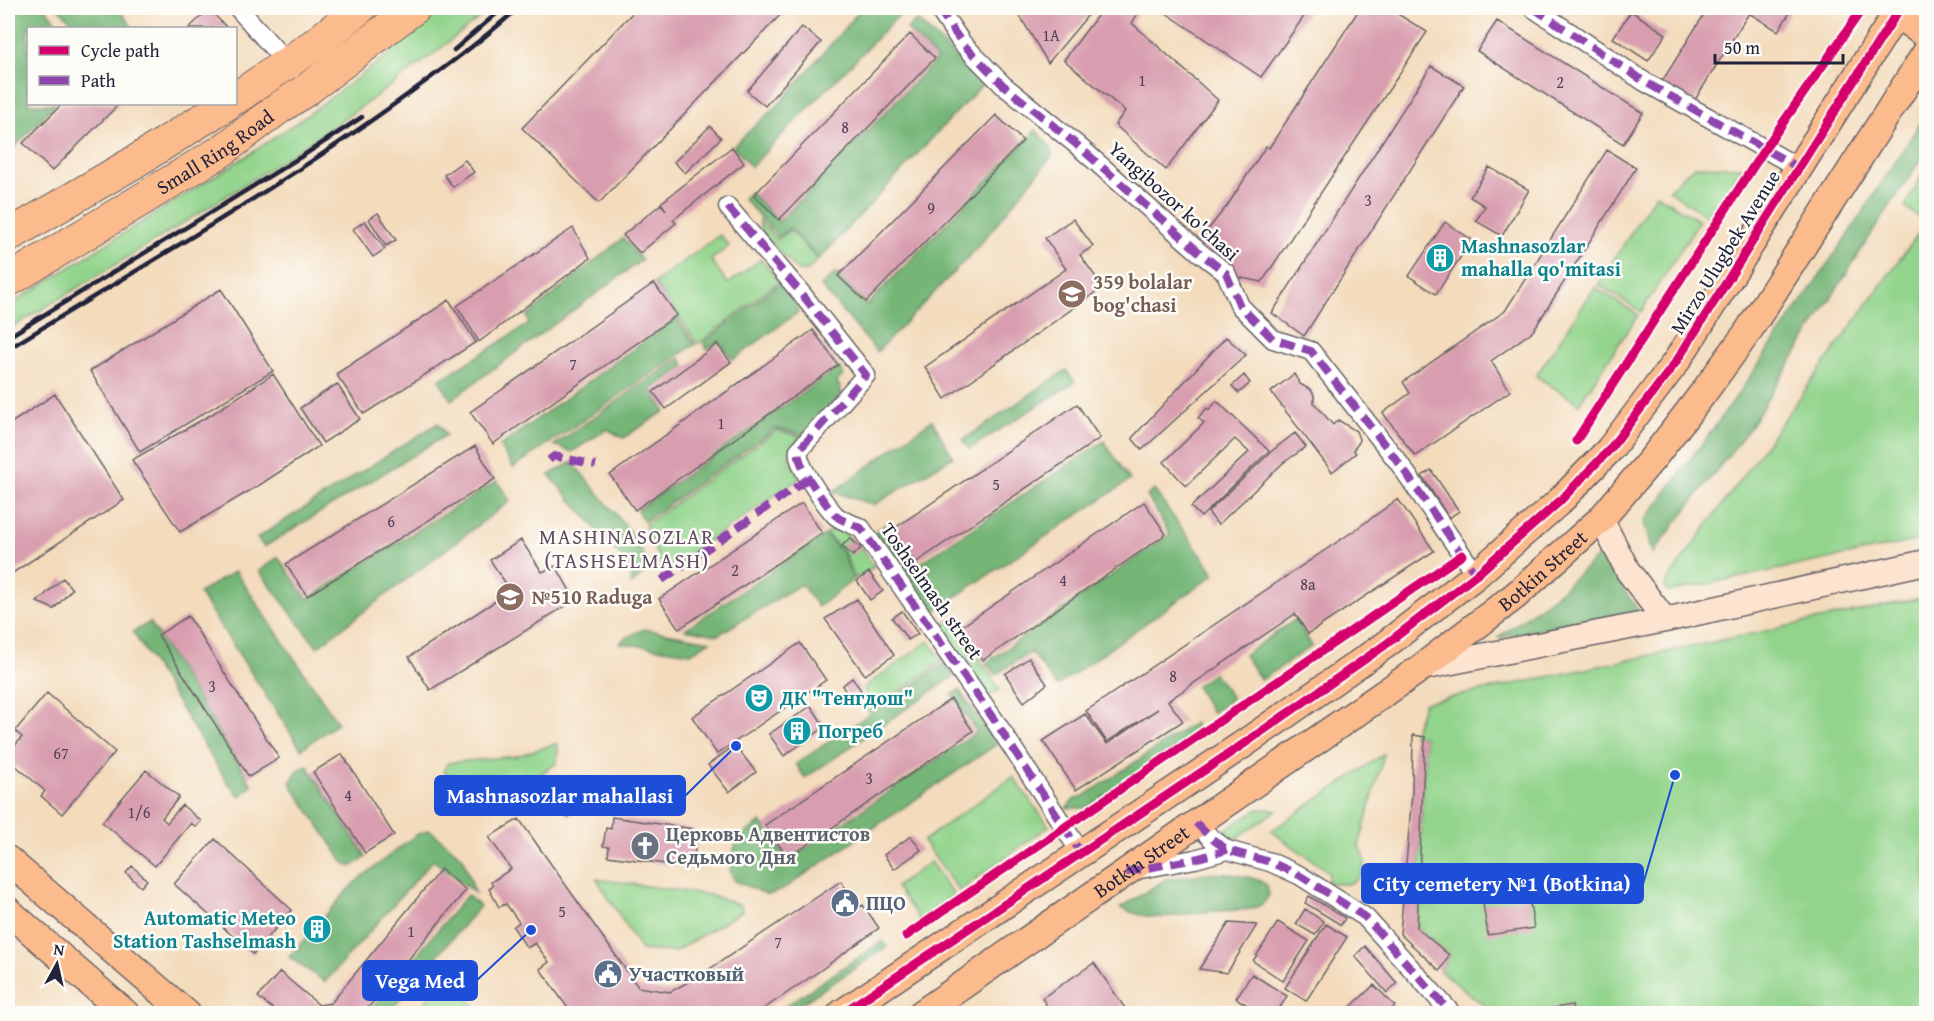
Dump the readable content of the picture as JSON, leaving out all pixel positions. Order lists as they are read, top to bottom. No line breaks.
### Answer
{"streets":{"highway":["Small Ring Road"],"main road":["Mirzo Ulugbek Avenue","Botkin Street"],"street":["Yangibozor ko'chasi","Toshselmash street"]},"crossings":[["Yangibozor ko'chasi","Botkin Street"],["Mirzo Ulugbek Avenue","Botkin Street"],["Botkin Street","Toshselmash street"]],"districts":["MASHINASOZLAR (TASHSELMASH)"],"places":{"building":["Mashnasozlar mahalla qo'mitasi","Погреб","Automatic Meteo Station Tashselmash"],"school or university":["359 bolalar bog'chasi","№510 Raduga"],"theatre":["ДК \"Тенгдош\""],"other":["Mashnasozlar mahallasi","City cemetery №1 (Botkina)","Vega Med"],"church":["Церковь Адвентистов Седьмого Дня"],"public building":["ПЦО","Участковый"]},"house_numbers":["1A","1","2","8","3","9","7","1","5","6","2","4","8a","8","3","67","3","4","1/6","5","1","7"],"legend":["Cycle path","Path"],"scale_bar":"50 m","north":"top"}
